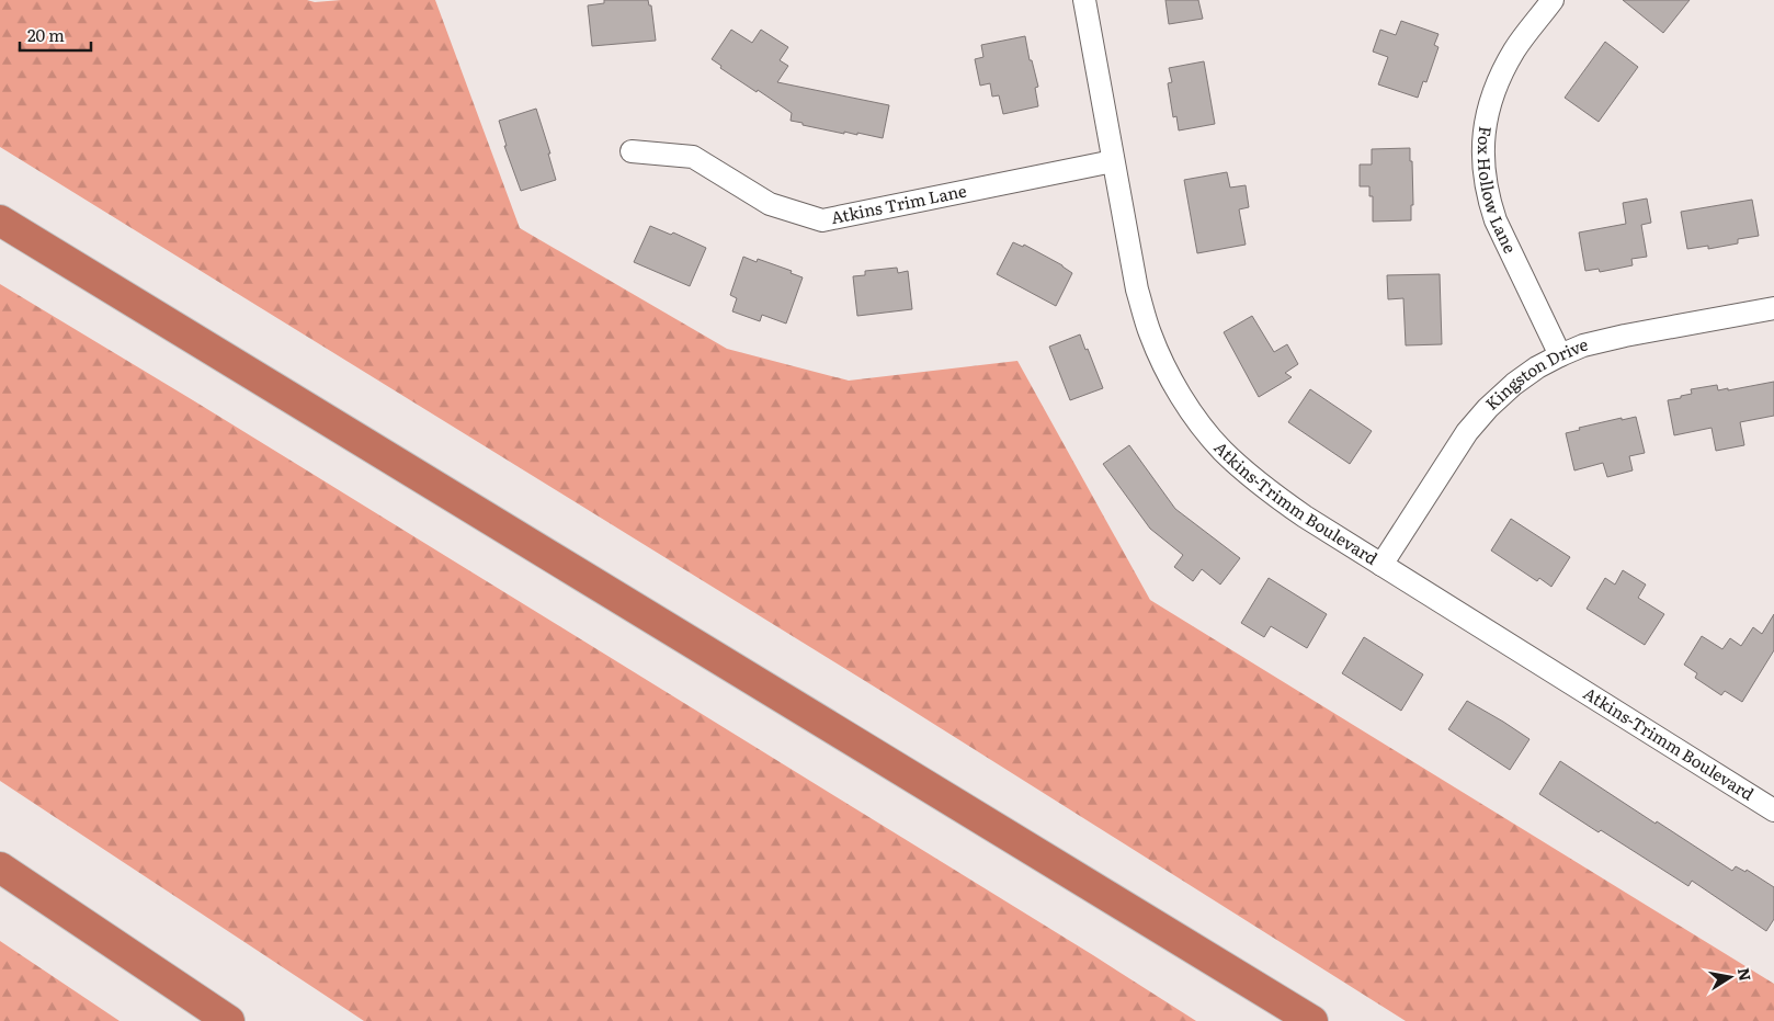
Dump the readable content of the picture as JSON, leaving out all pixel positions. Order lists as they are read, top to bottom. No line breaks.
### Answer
{"streets":{"street":["Fox Hollow Lane","Atkins Trim Lane","Kingston Drive","Atkins-Trimm Boulevard"]},"crossings":[["Fox Hollow Lane","Kingston Drive"],["Atkins Trim Lane","Atkins-Trimm Boulevard"],["Kingston Drive","Atkins-Trimm Boulevard"]],"scale_bar":"20 m","north":"right"}
